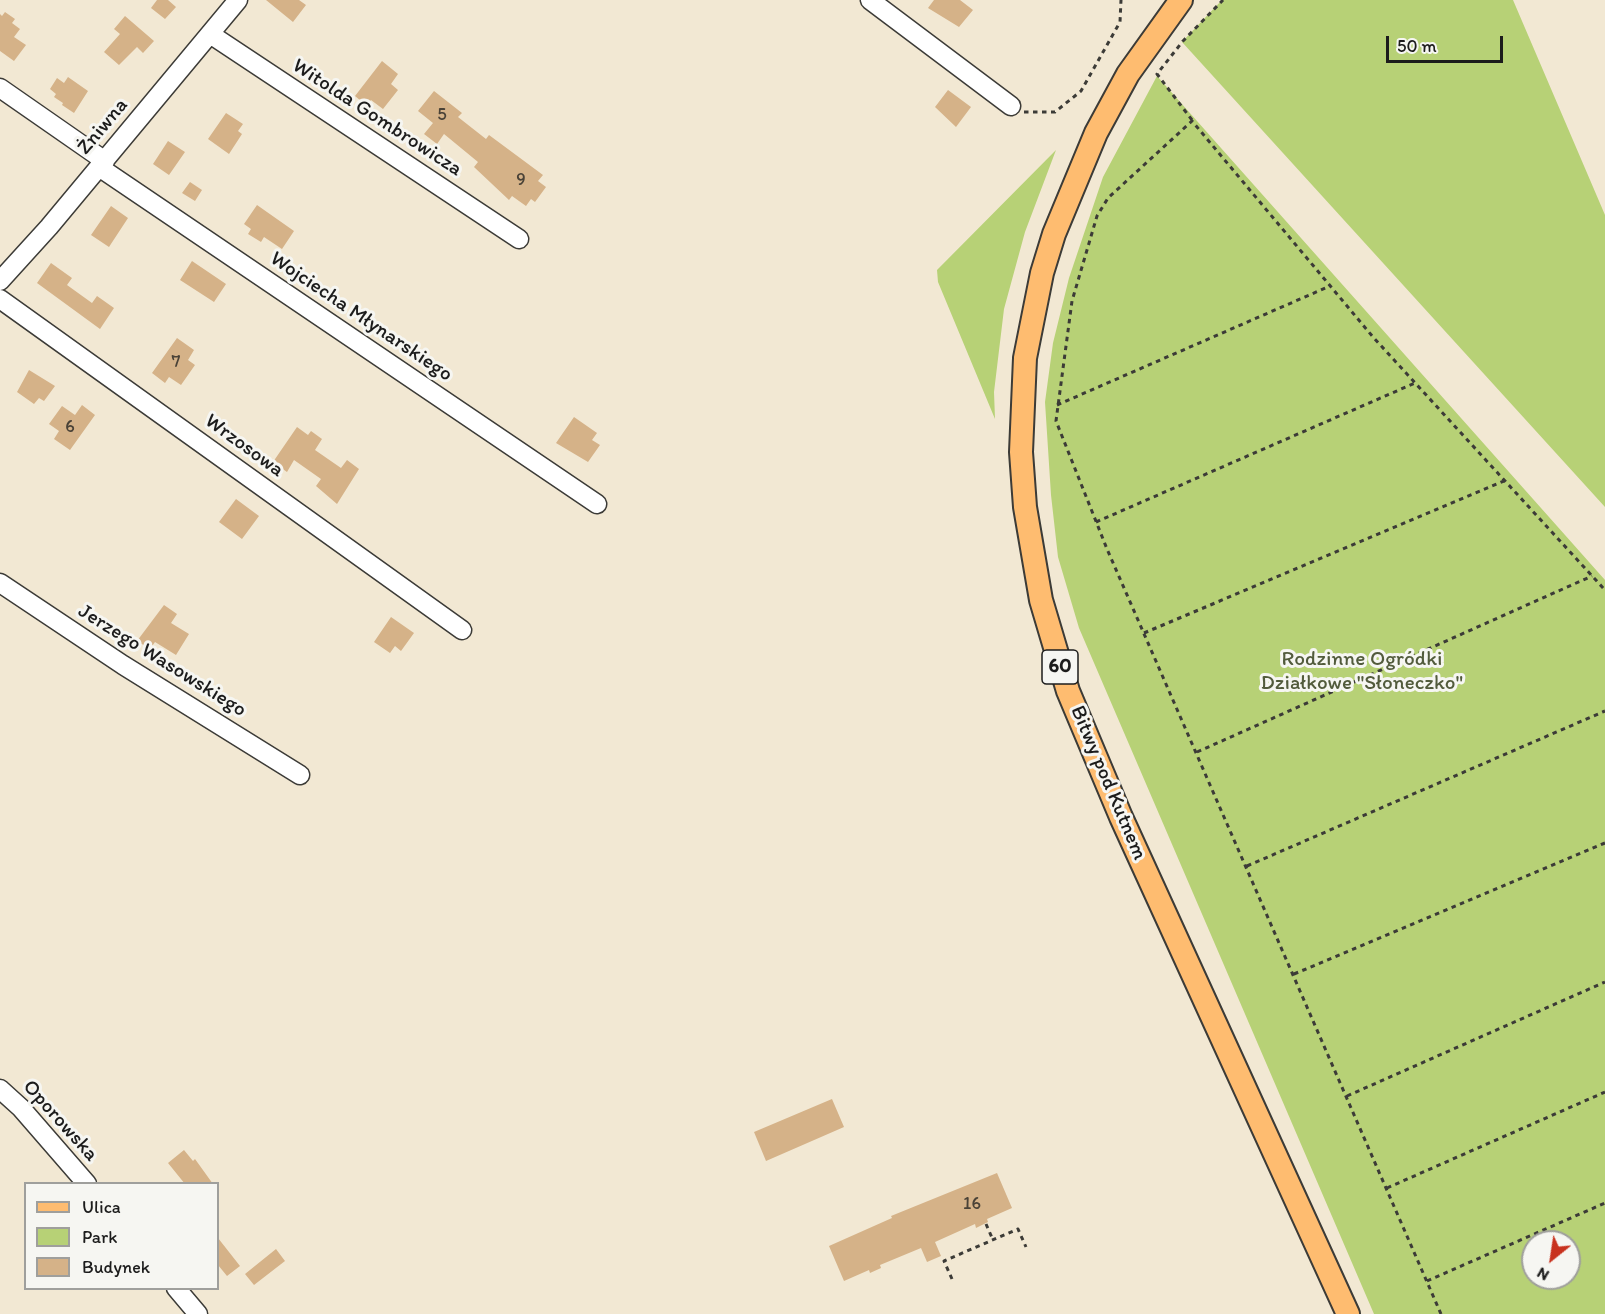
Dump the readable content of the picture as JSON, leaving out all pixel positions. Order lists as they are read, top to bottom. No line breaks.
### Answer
{"streets":{"main road":["60","Bitwy pod Kutnem"],"street":["Witolda Gombrowicza","Żniwna","Wojciecha Młynarskiego","Wrzosowa","Jerzego Wasowskiego","Oporowska"]},"crossings":[["Witolda Gombrowicza","Żniwna"],["Żniwna","Wojciecha Młynarskiego"]],"parks":["Rodzinne Ogródki Działkowe \"Słoneczko\""],"house_numbers":["5","9","7","6","16"],"legend":["Ulica","Park","Budynek"],"scale_bar":"50 m","north":"bottom left"}
